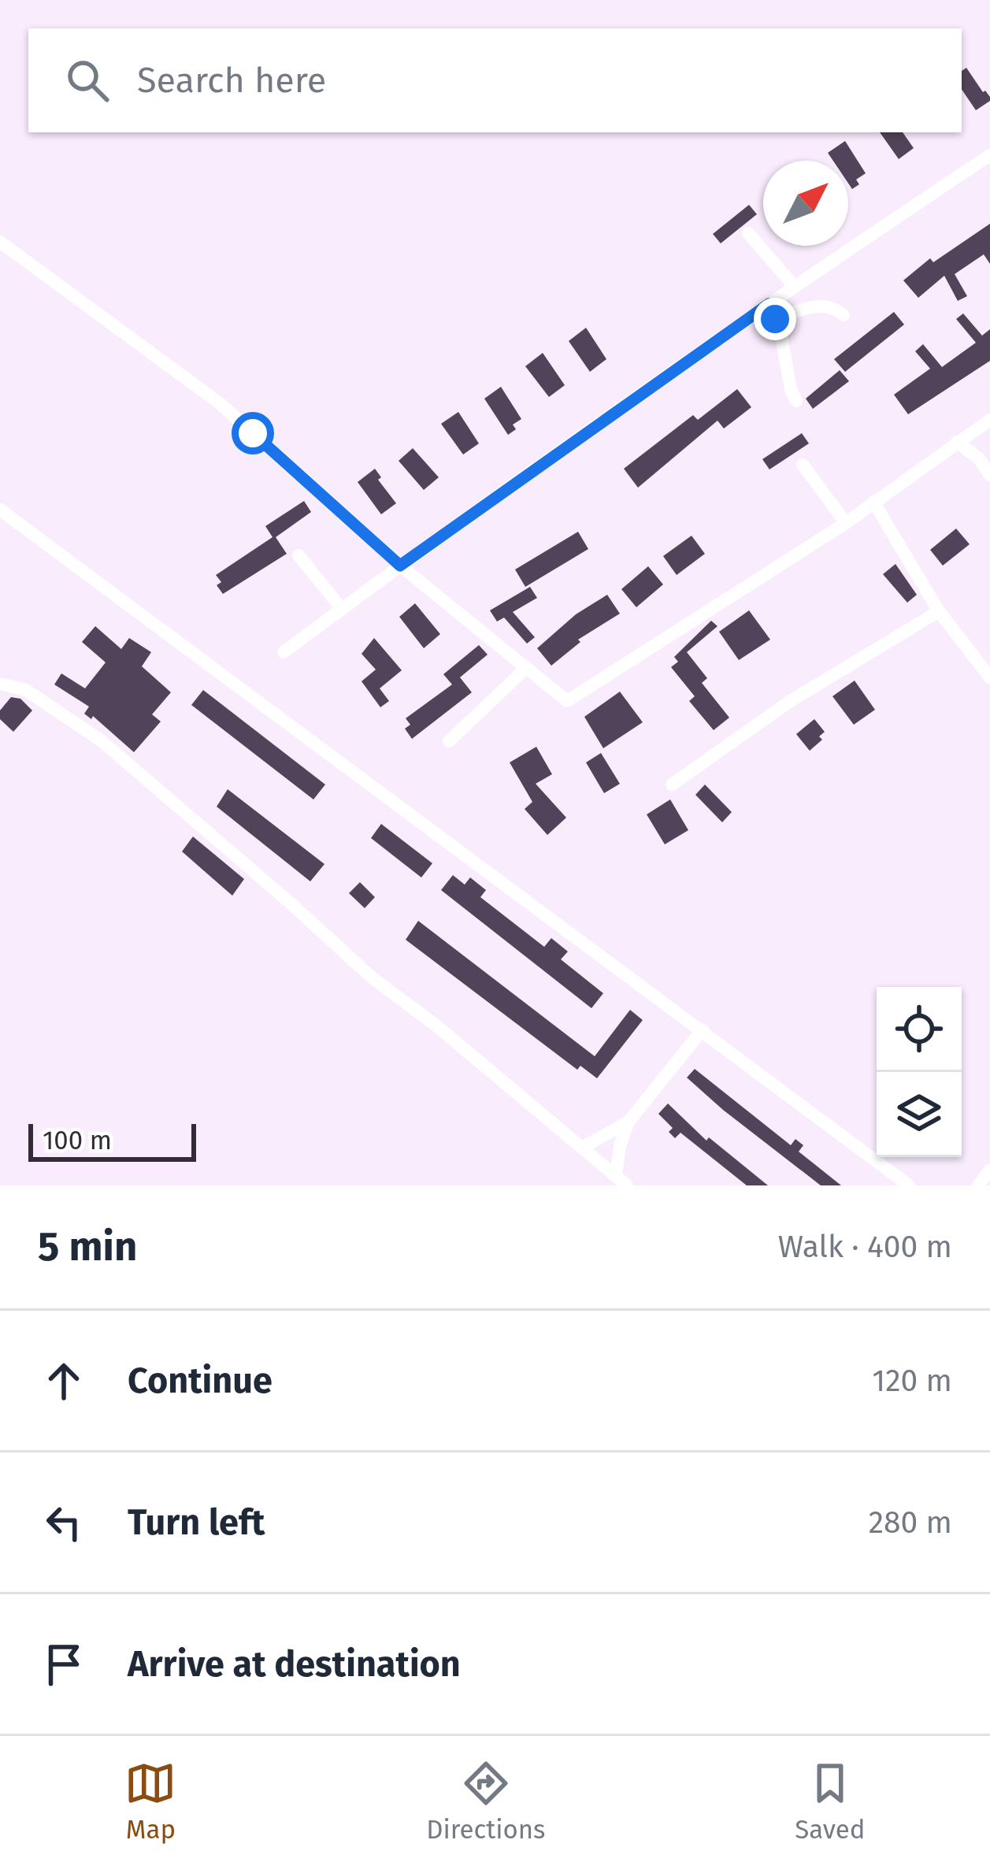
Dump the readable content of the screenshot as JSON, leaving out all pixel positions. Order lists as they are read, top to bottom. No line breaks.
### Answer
{"scale_bar":"100 m","north":"top right","page":{"search":"Search here","scale":"100 m","heading":["5 min","Walk · 400 m"],"list":[["Continue","120 m"],["Turn left","280 m"],"Arrive at destination"],"nav":["Map","Directions","Saved"]}}
